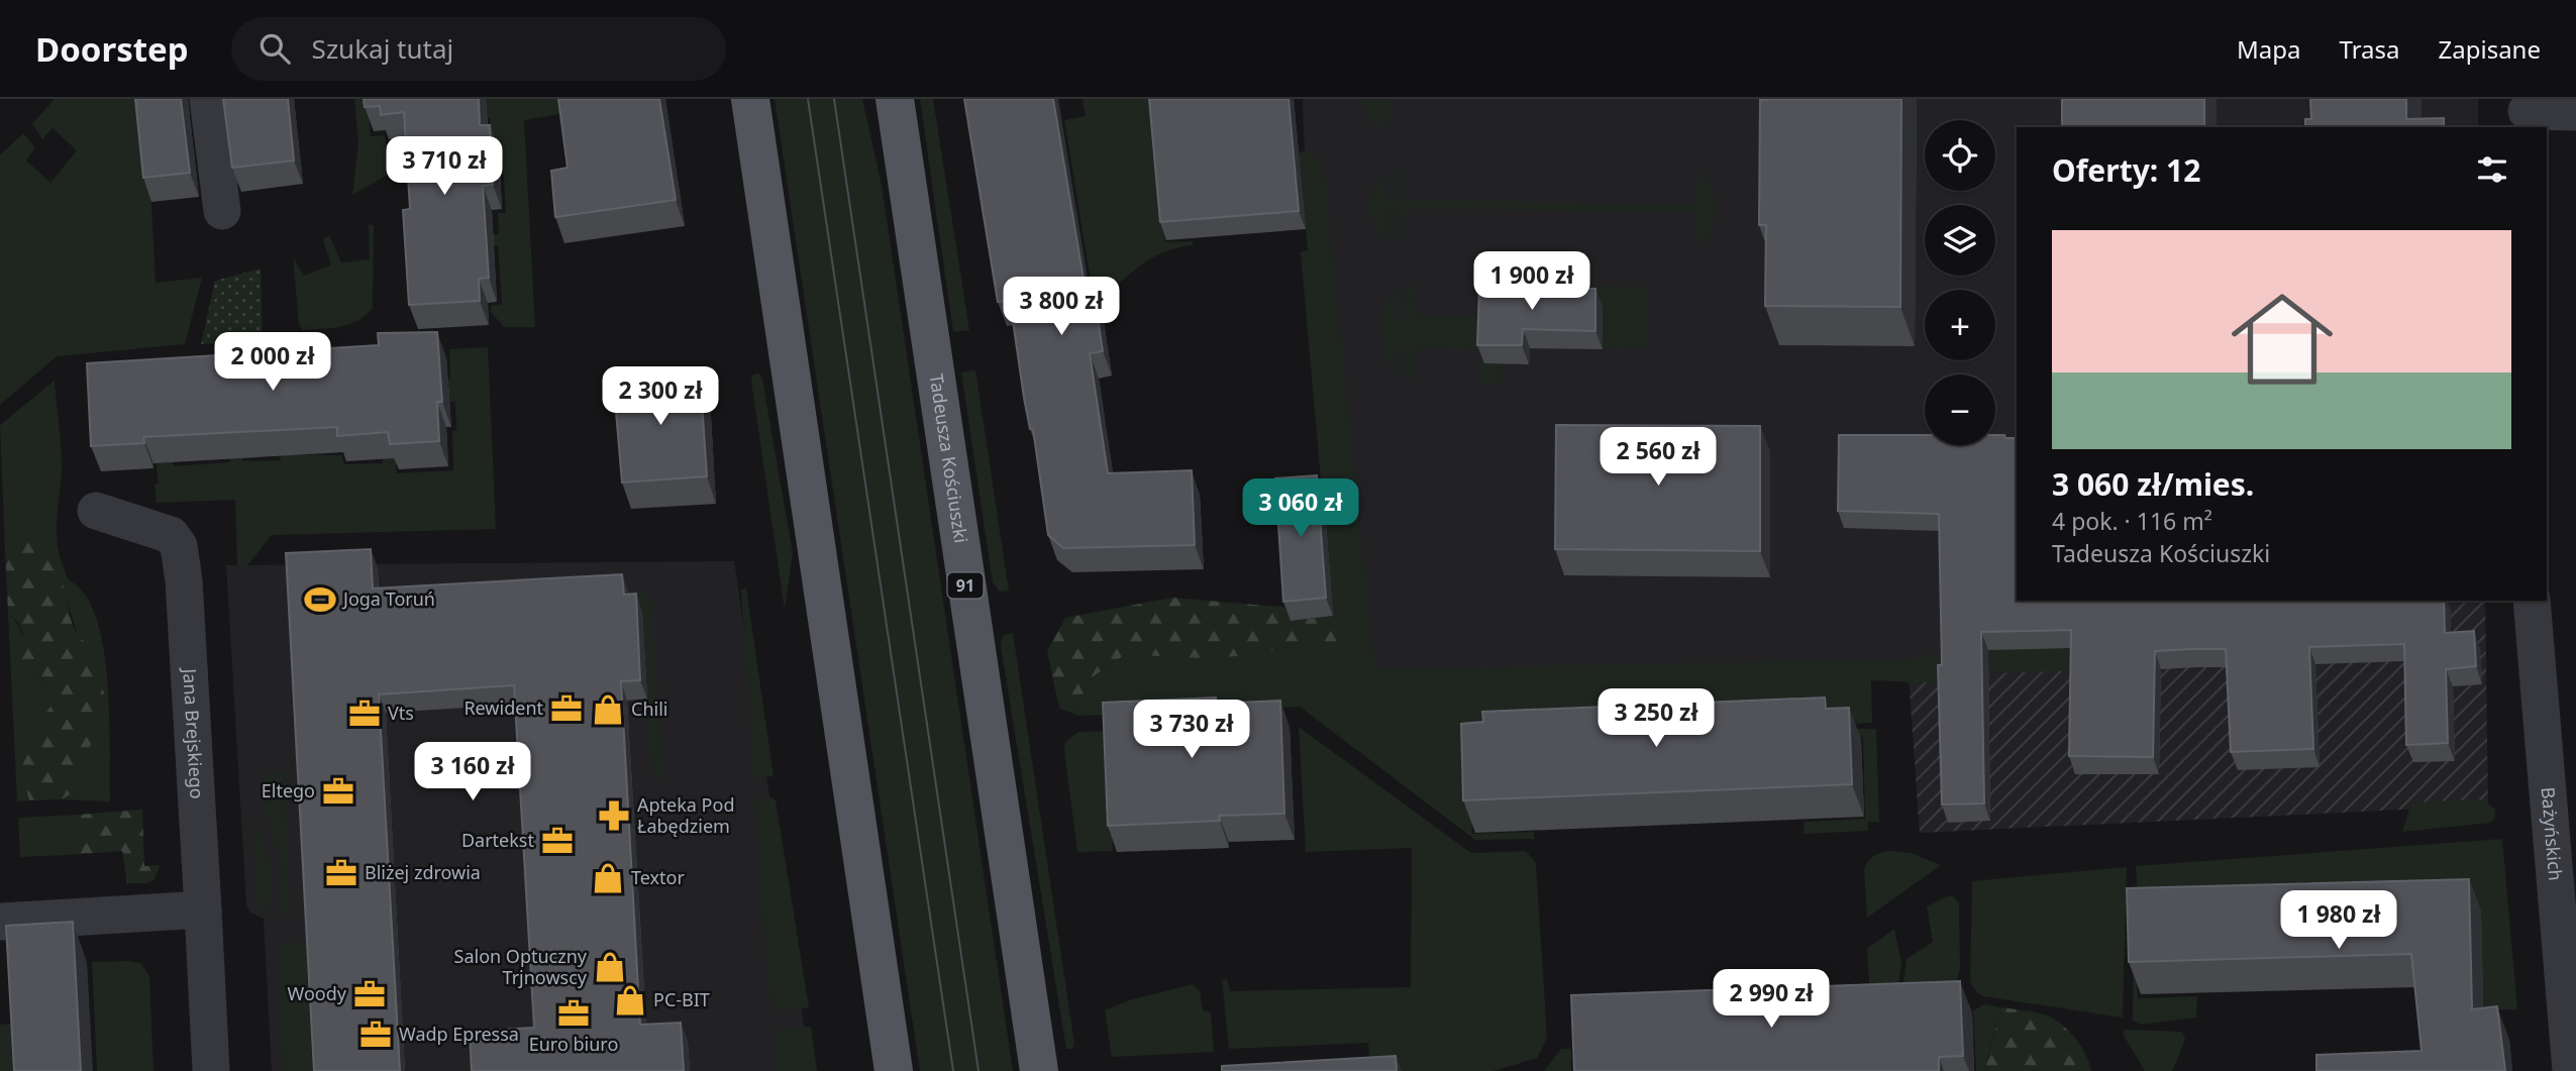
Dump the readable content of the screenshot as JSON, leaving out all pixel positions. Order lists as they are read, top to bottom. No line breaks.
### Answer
{"streets":{"main road":["Tadeusza Kościuszki","91"],"street":["Jana Brejskiego","Bażyńskich"]},"places":{"sports":["Joga Toruń"],"office":["Rewident","Vts","Eltego","Dartekst","Bliżej zdrowia","Woody","Euro biuro","Wadp Epressa"],"shop":["Chili","Textor","Salon Optuczny Trjnowscy","PC-BIT"],"pharmacy":["Apteka Pod Łabędziem"]},"page":{"header":"Doorstep","search":"Szukaj tutaj","nav":["Mapa","Trasa","Zapisane"],"map_buttons":["+","−"],"heading":"Oferty: 12","price":["3 710 zł","1 900 zł","3 800 zł","2 000 zł","2 300 zł","2 560 zł","3 060 zł","3 250 zł","3 730 zł","3 160 zł","1 980 zł","2 990 zł"],"list":[{"name":"3 060 zł/mies.","note":"4 pok. · 116 m² · Tadeusza Kościuszki"}]}}
